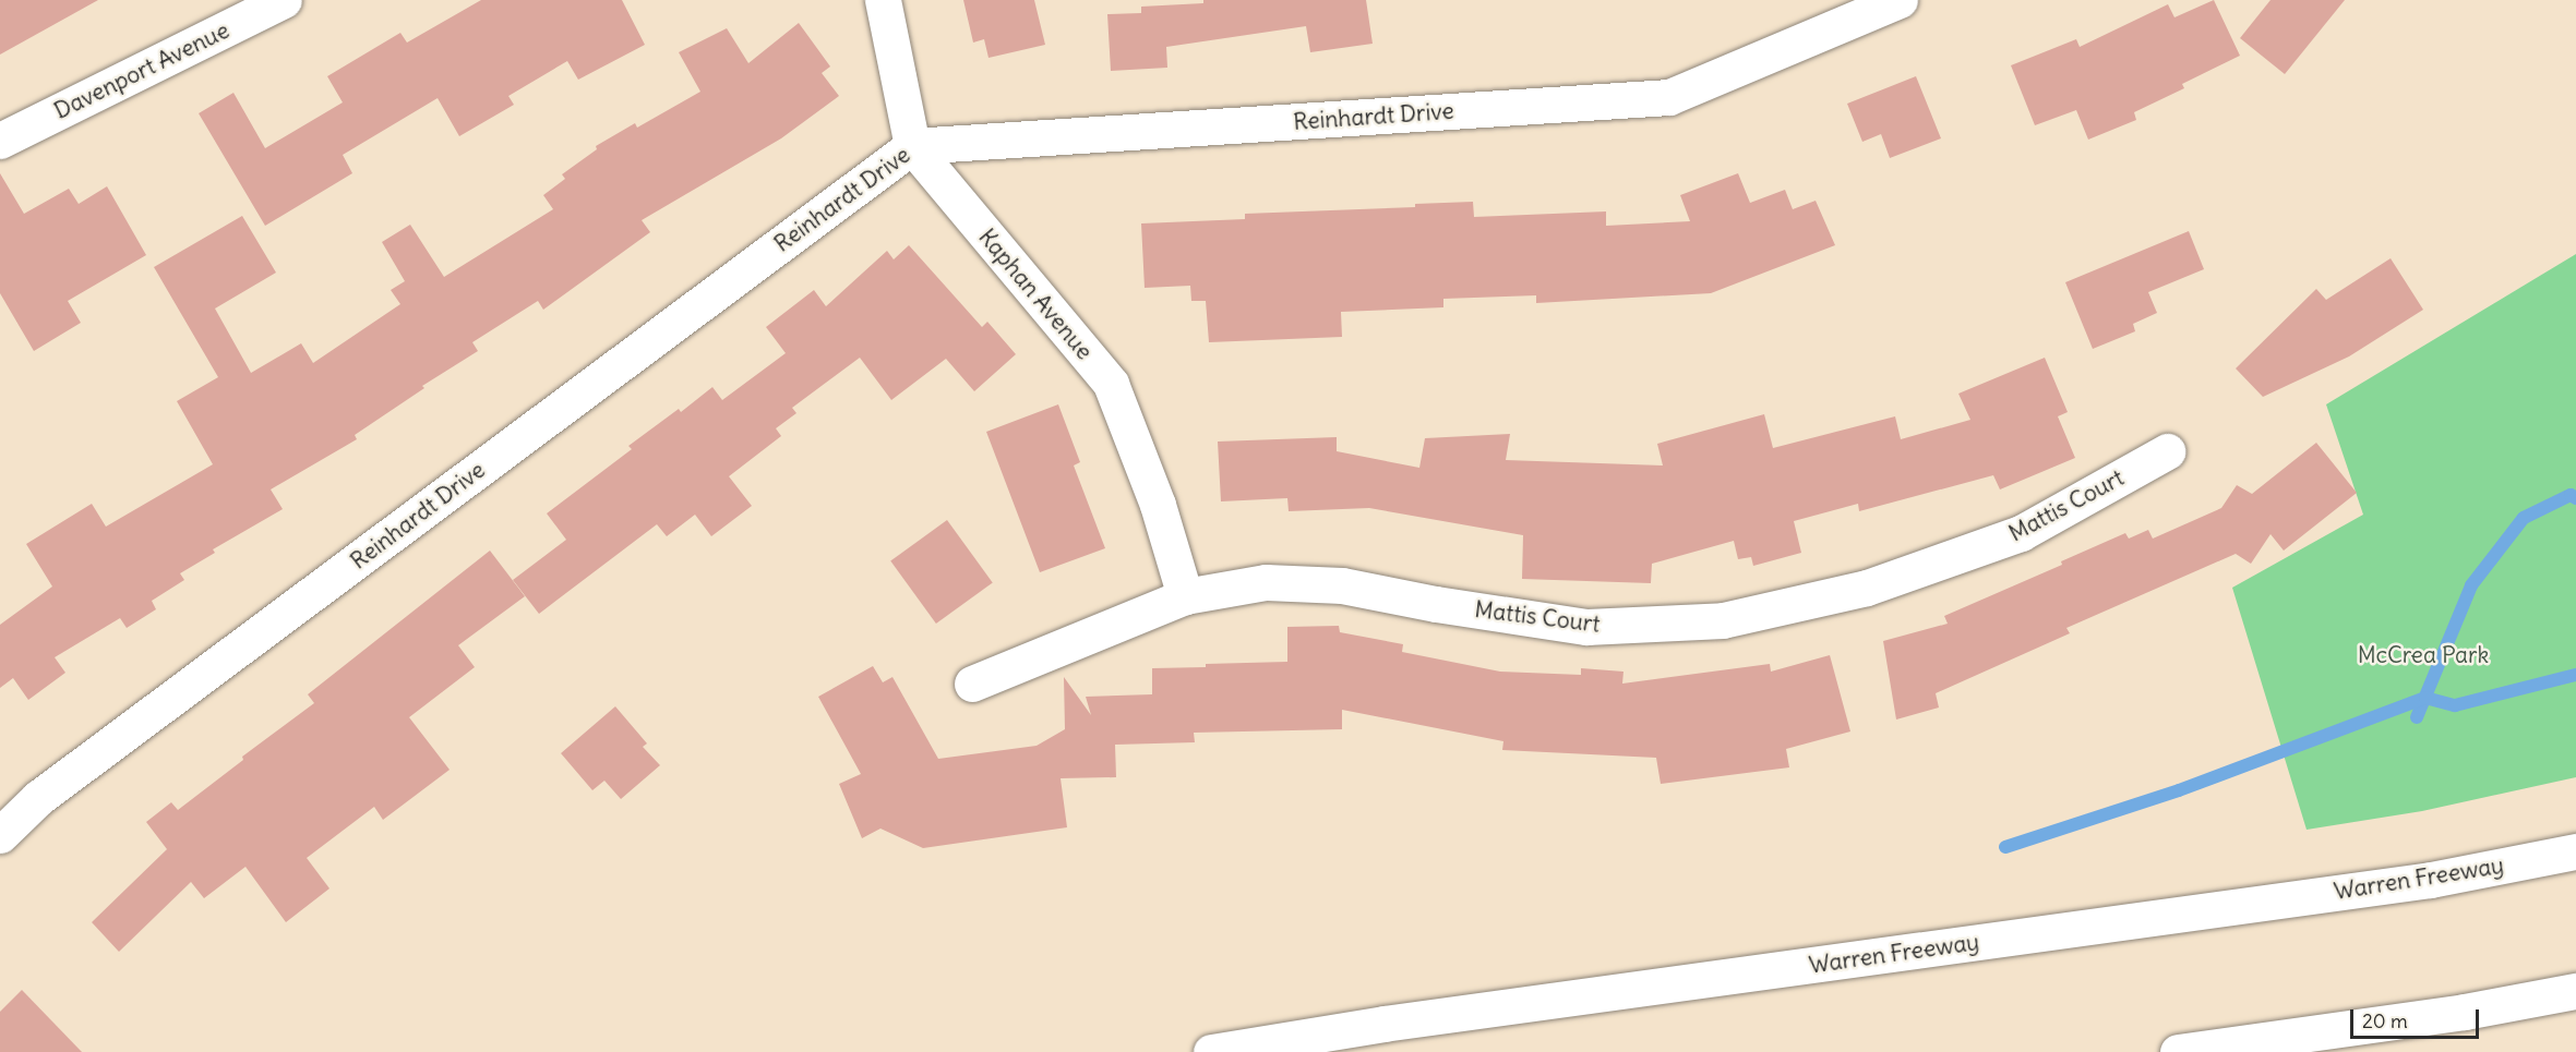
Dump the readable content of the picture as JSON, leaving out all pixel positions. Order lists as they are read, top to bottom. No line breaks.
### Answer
{"streets":{"main road":["Davenport Avenue","Reinhardt Drive","Kaphan Avenue","Mattis Court","Warren Freeway"]},"crossings":[["Reinhardt Drive","Kaphan Avenue"],["Kaphan Avenue","Mattis Court"]],"parks":["McCrea Park"],"scale_bar":"20 m"}
